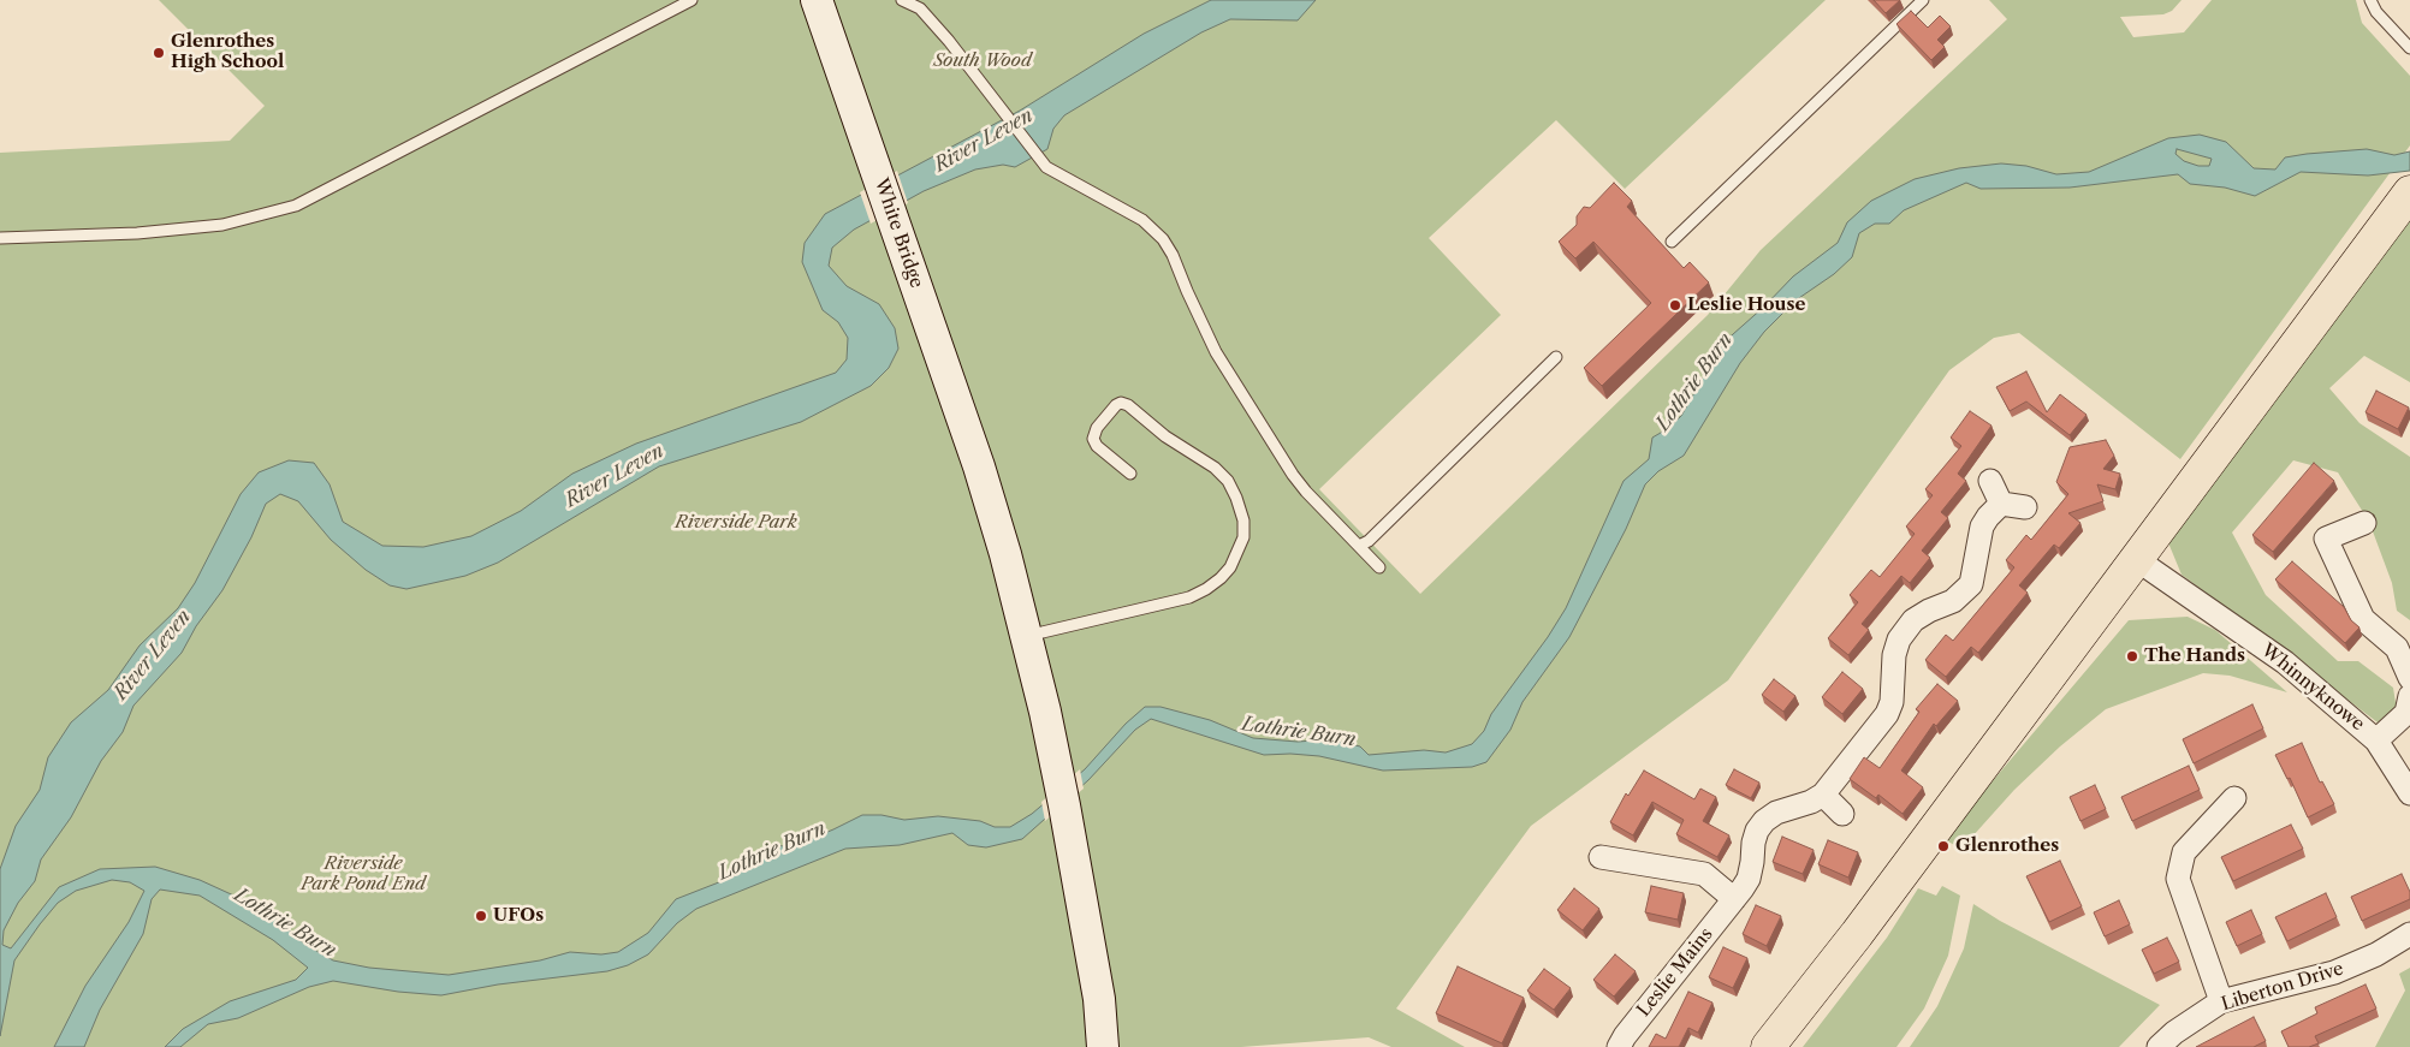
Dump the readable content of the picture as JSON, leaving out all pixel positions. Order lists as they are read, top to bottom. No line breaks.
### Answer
{"streets":{"main road":["White Bridge"],"street":["Whinnyknowe","Leslie Mains","Liberton Drive"]},"water":["River Leven","Lothrie Burn"],"parks":["South Wood","Riverside Park","Riverside Park Pond End"],"places":["Glenrothes High School","Leslie House","The Hands","Glenrothes","UFOs"]}
